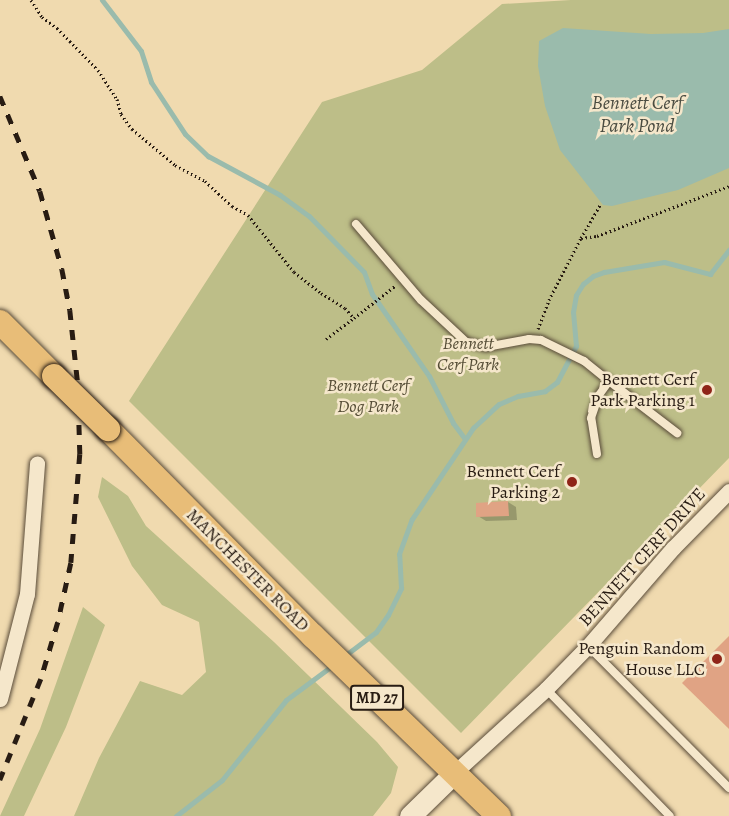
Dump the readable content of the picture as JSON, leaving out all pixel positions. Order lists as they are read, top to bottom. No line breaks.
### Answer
{"streets":{"main road":["MANCHESTER ROAD","MD 27"],"street":["BENNETT CERF DRIVE"]},"crossings":[["BENNETT CERF DRIVE","MANCHESTER ROAD"]],"water":["Bennett Cerf Park Pond"],"parks":["Bennett Cerf Park","Bennett Cerf Dog Park"],"places":["Bennett Cerf Park Parking 1","Bennett Cerf Parking 2","Penguin Random House LLC"]}
